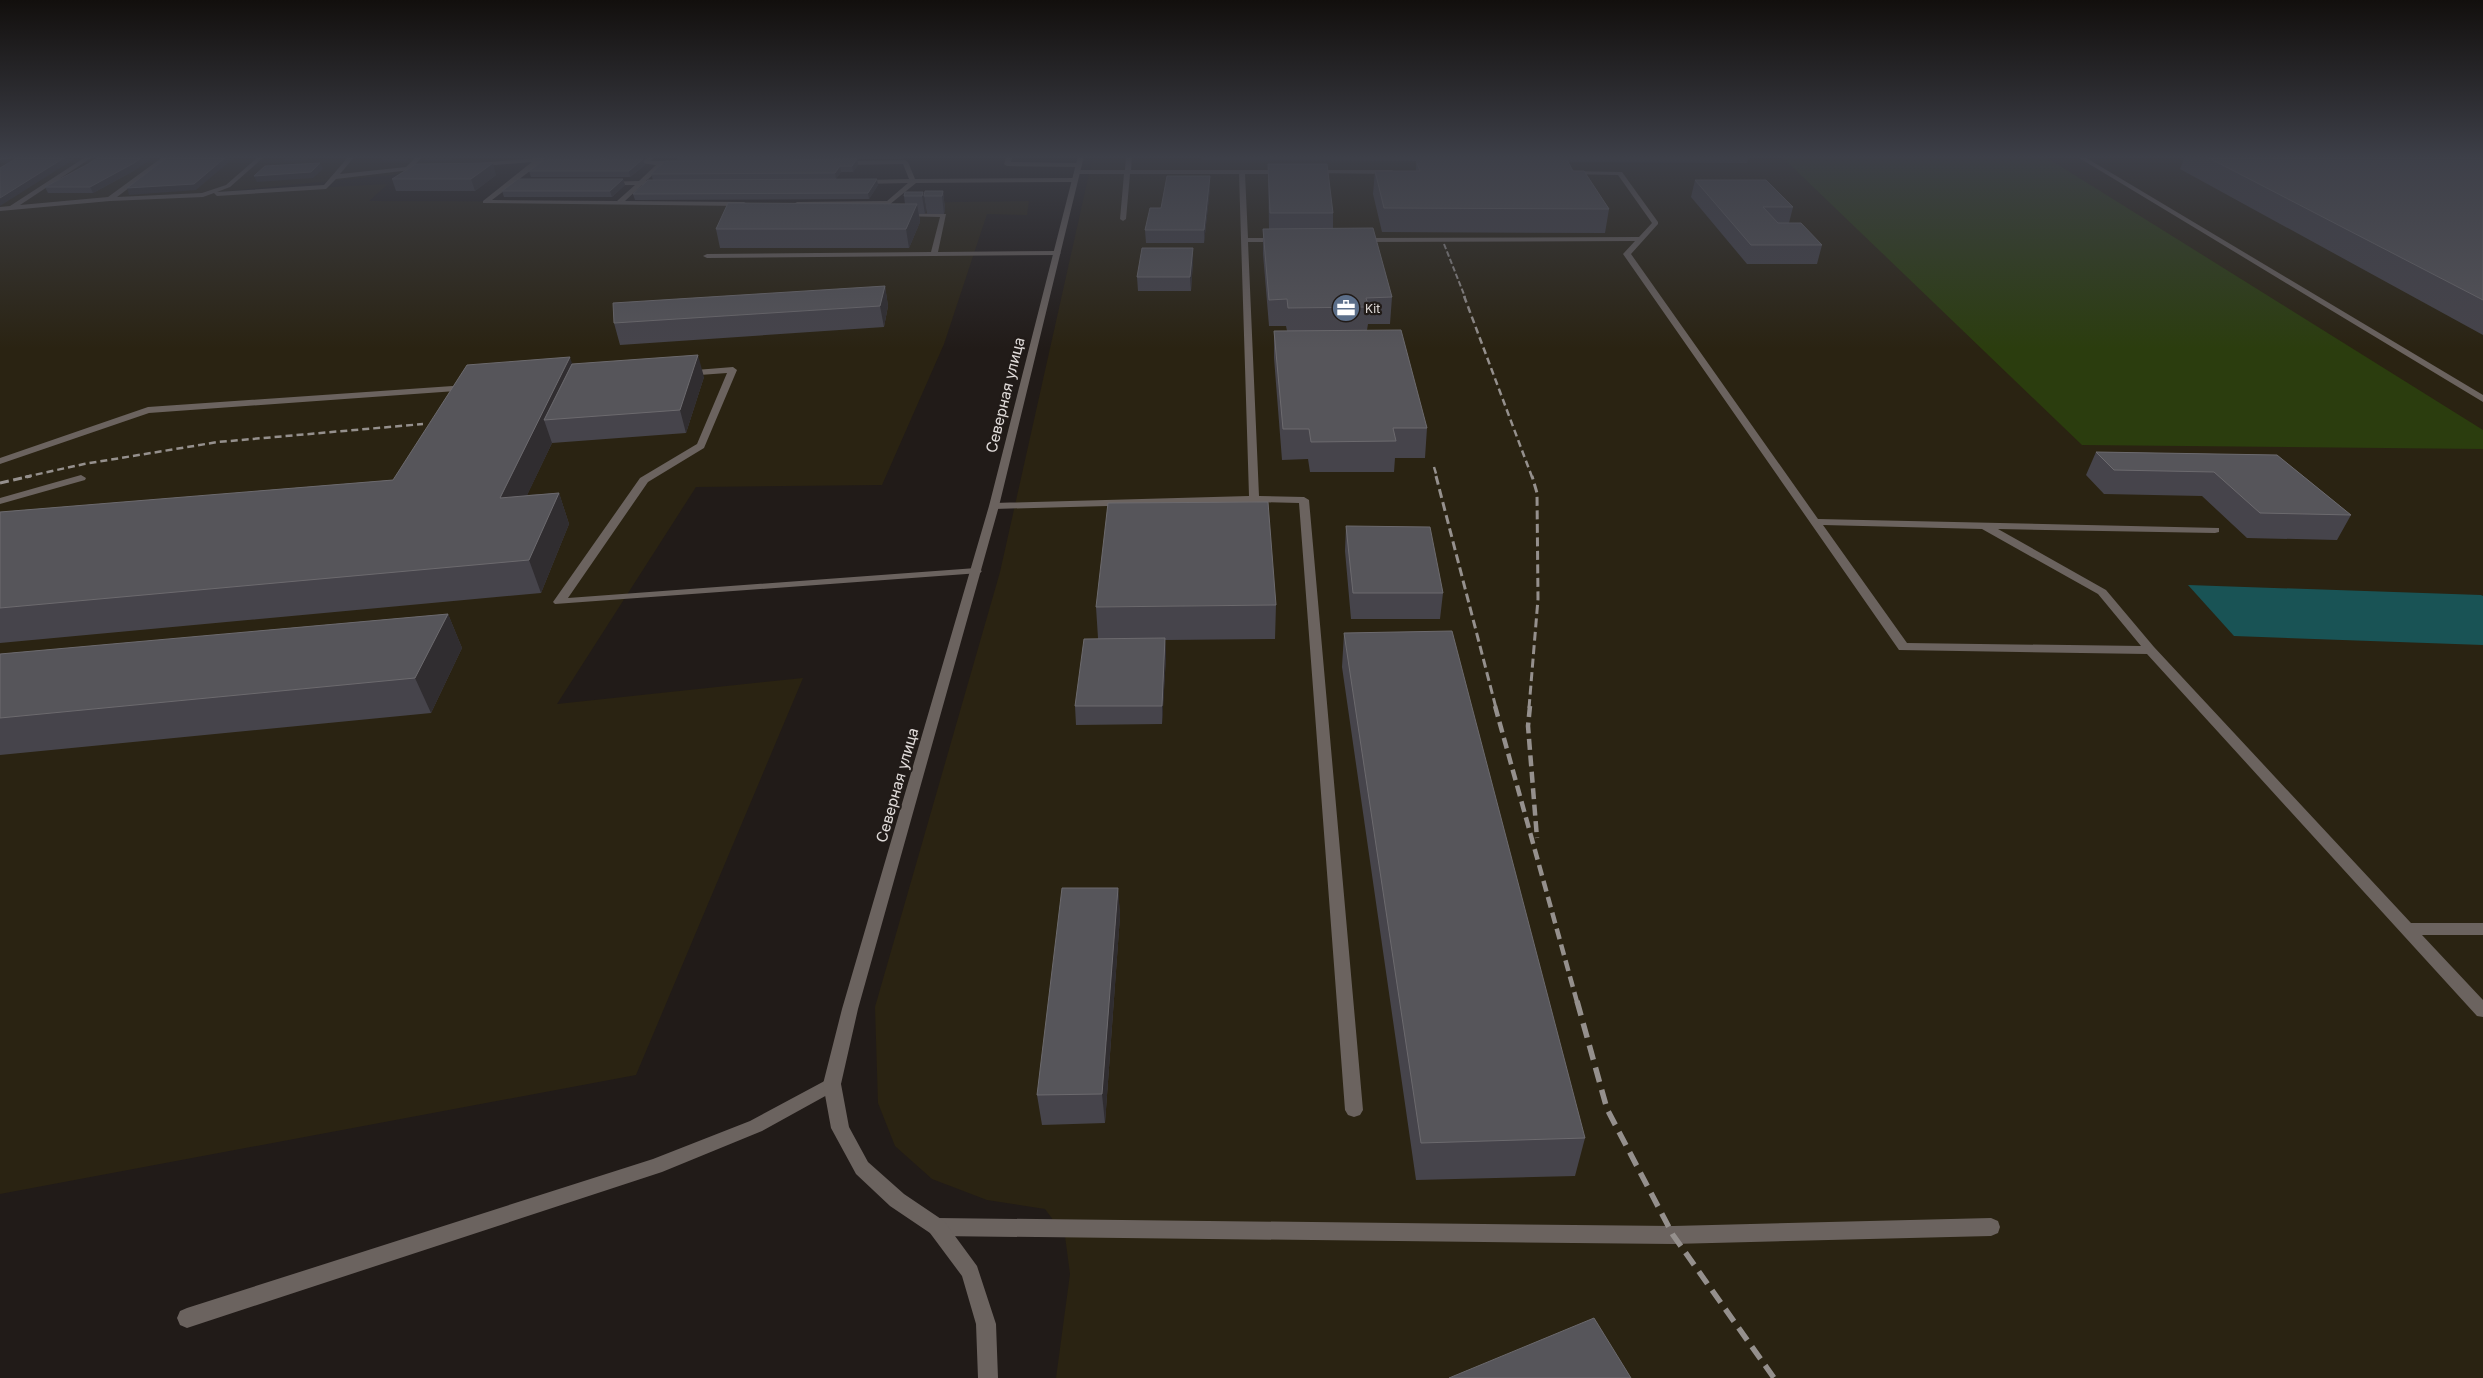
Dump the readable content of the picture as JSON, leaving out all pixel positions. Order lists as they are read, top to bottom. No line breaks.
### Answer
{"streets":{"street":["Северная улица"]},"places":{"office":["Kit"]}}
